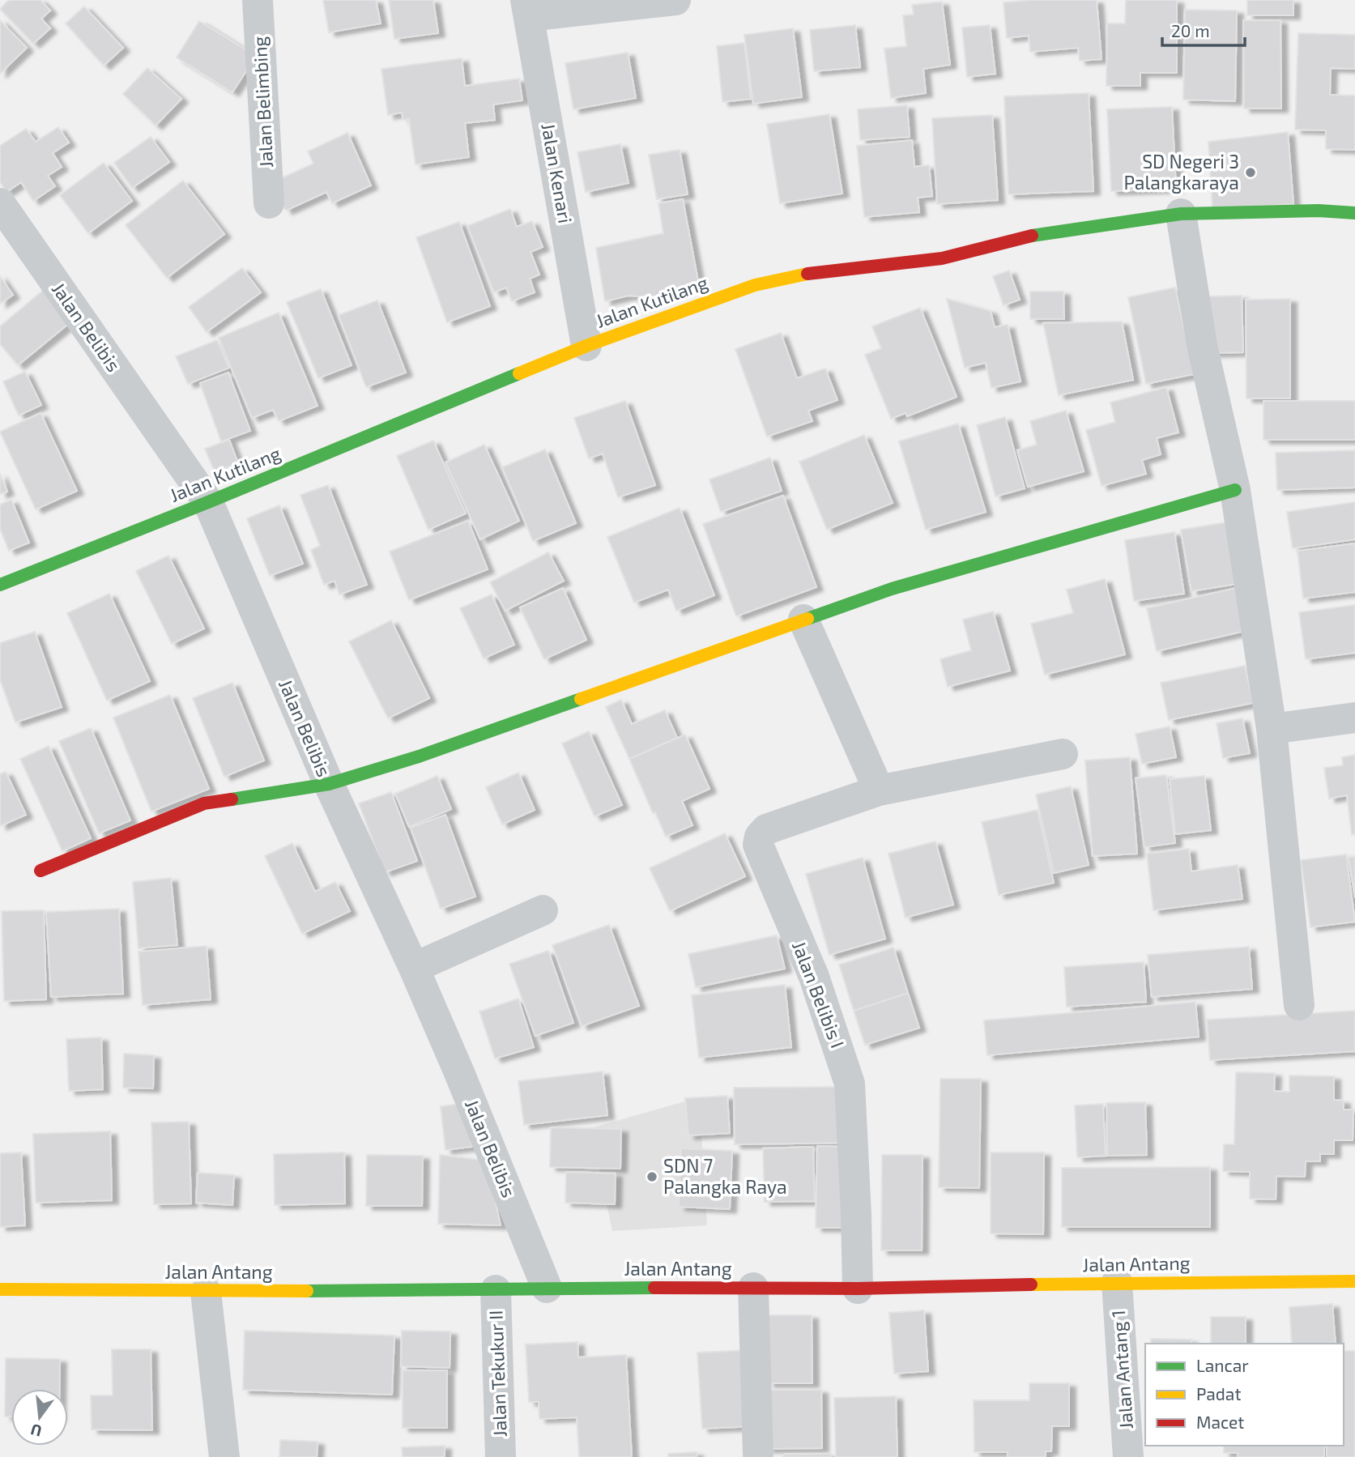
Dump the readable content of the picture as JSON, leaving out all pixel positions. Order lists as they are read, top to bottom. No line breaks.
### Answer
{"streets":{"street":["Jalan Belimbing","Jalan Kenari","Jalan Kutilang","Jalan Belibis","Jalan Belibis I","Jalan Antang","Jalan Antang 1","Jalan Tekukur II"]},"crossings":[["Jalan Kenari","Jalan Kutilang"],["Jalan Kutilang","Jalan Belibis"],["Jalan Belibis","Jalan Antang"],["Jalan Belibis I","Jalan Antang"],["Jalan Antang","Jalan Antang 1"],["Jalan Antang","Jalan Tekukur II"]],"places":["SD Negeri 3 Palangkaraya","SDN 7 Palangka Raya"],"legend":["Lancar","Padat","Macet"],"scale_bar":"20 m","north":"bottom"}
